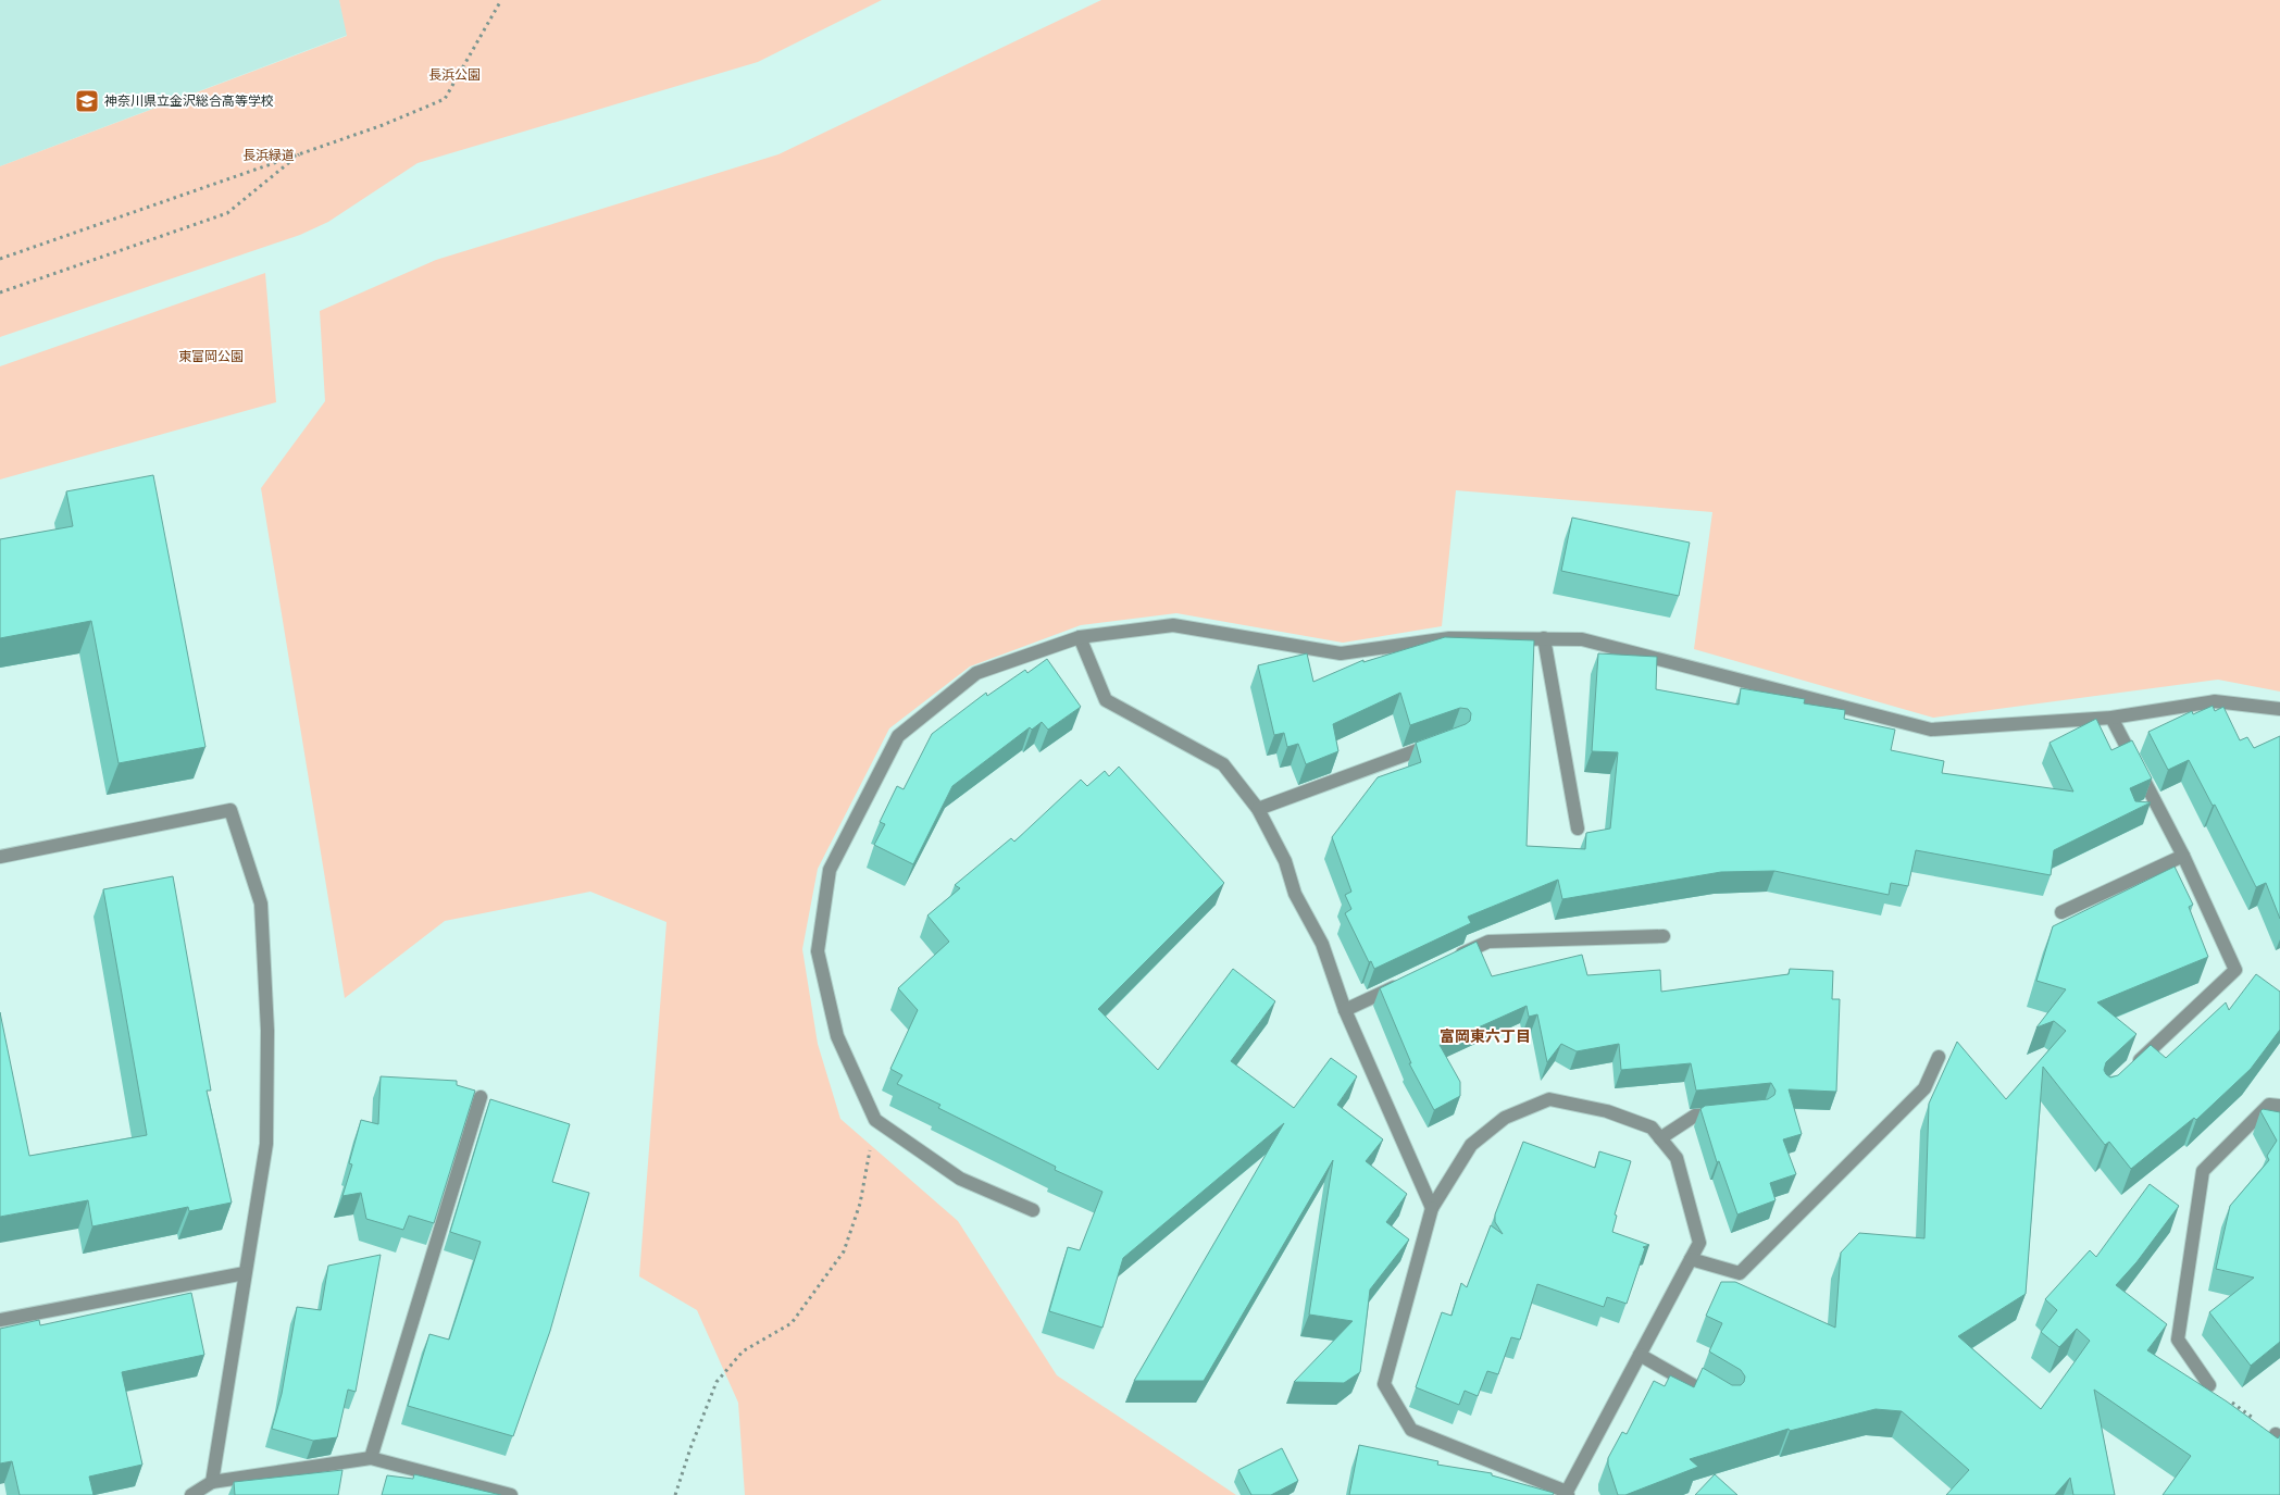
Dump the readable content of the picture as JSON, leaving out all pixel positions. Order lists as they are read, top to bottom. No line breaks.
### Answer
{"districts":["富岡東六丁目"],"parks":["長浜公園","長浜緑道","東富岡公園"],"places":{"school or university":["神奈川県立金沢総合高等学校"]}}
